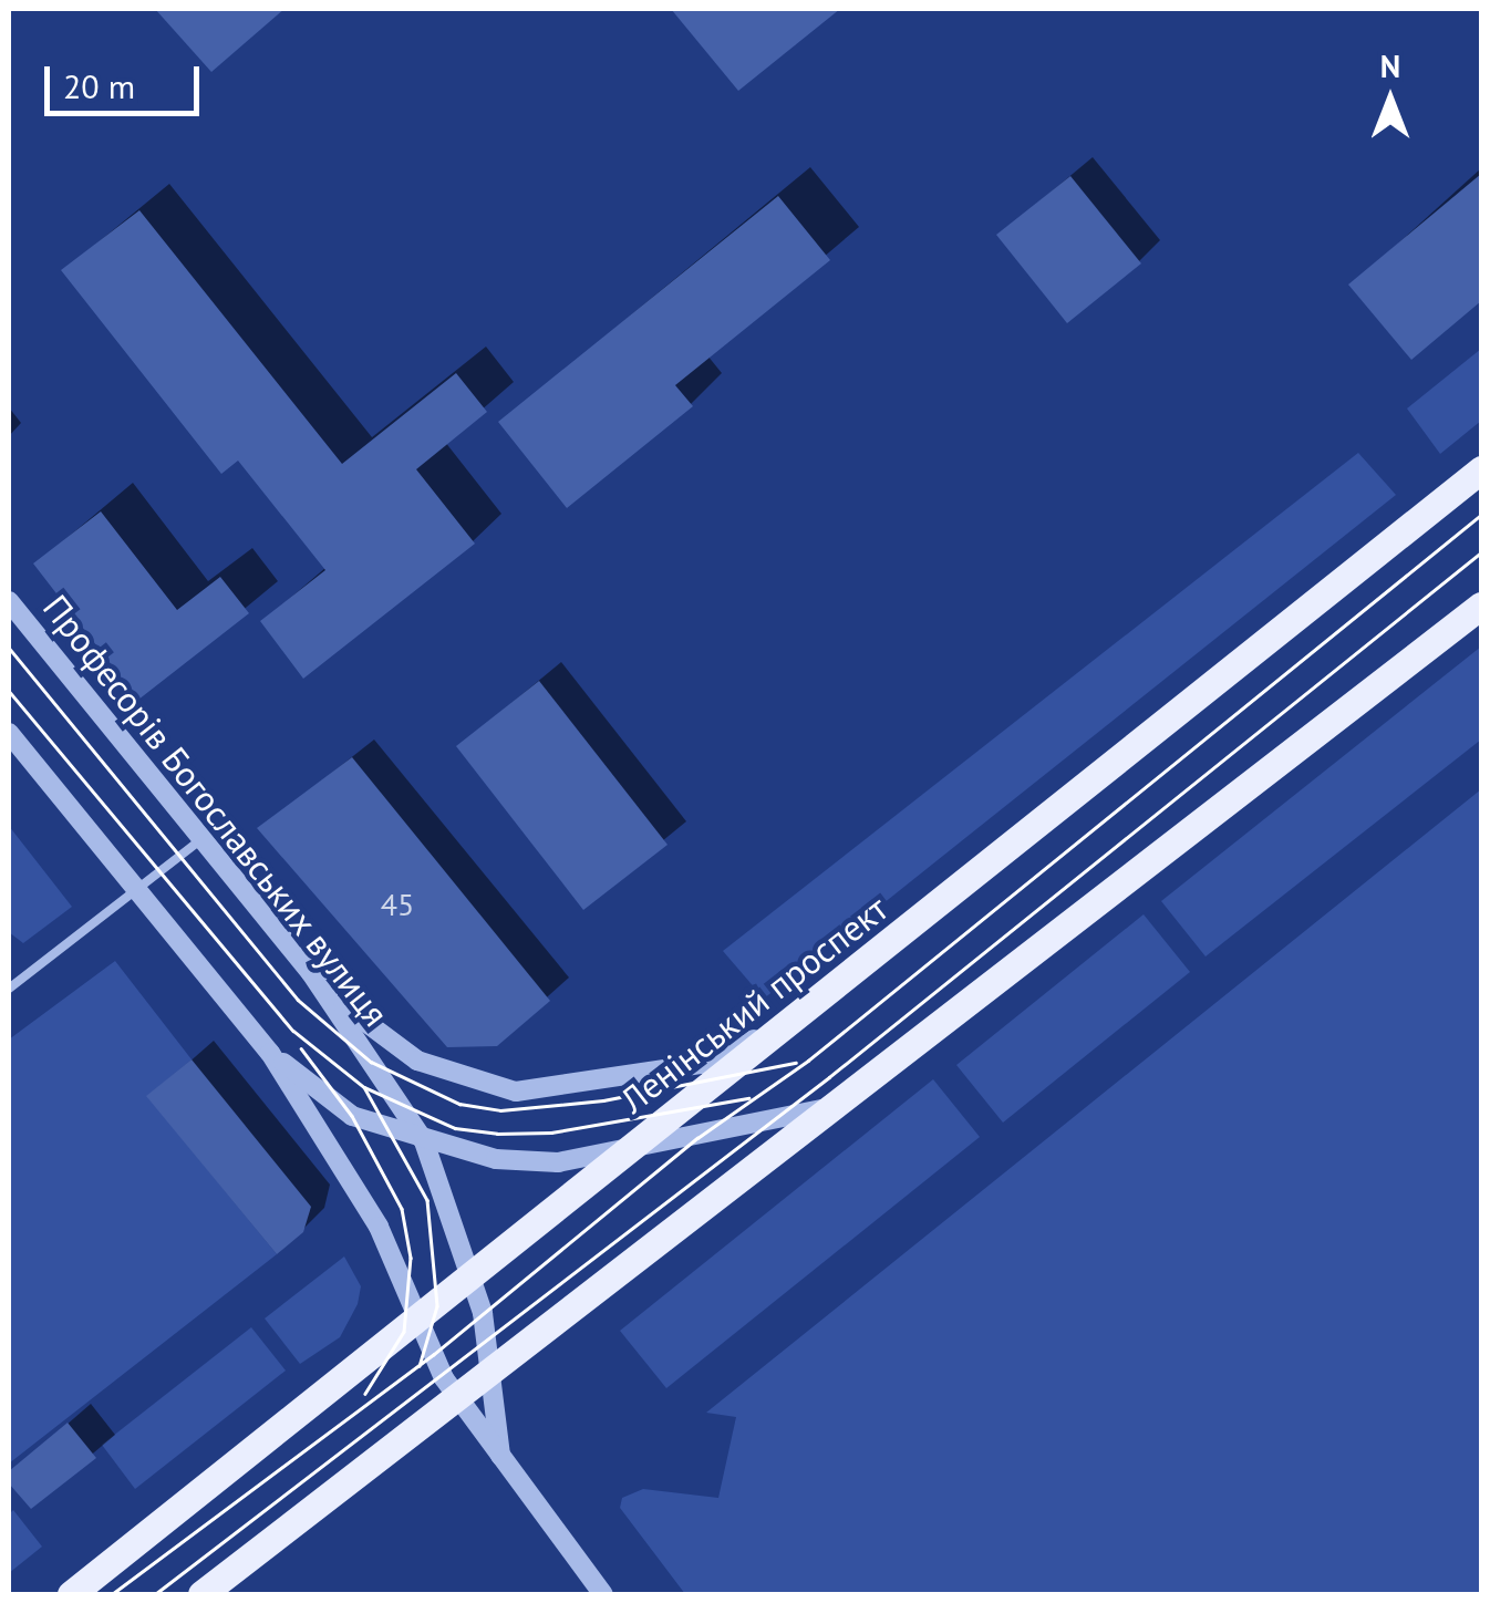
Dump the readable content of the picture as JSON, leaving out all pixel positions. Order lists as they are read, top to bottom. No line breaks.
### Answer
{"streets":{"main road":["Ленінський проспект"],"street":["Професорів Богославських вулиця"]},"crossings":[["Професорів Богославських вулиця","Ленінський проспект"]],"house_numbers":["45"],"scale_bar":"20 m","north":"top"}
